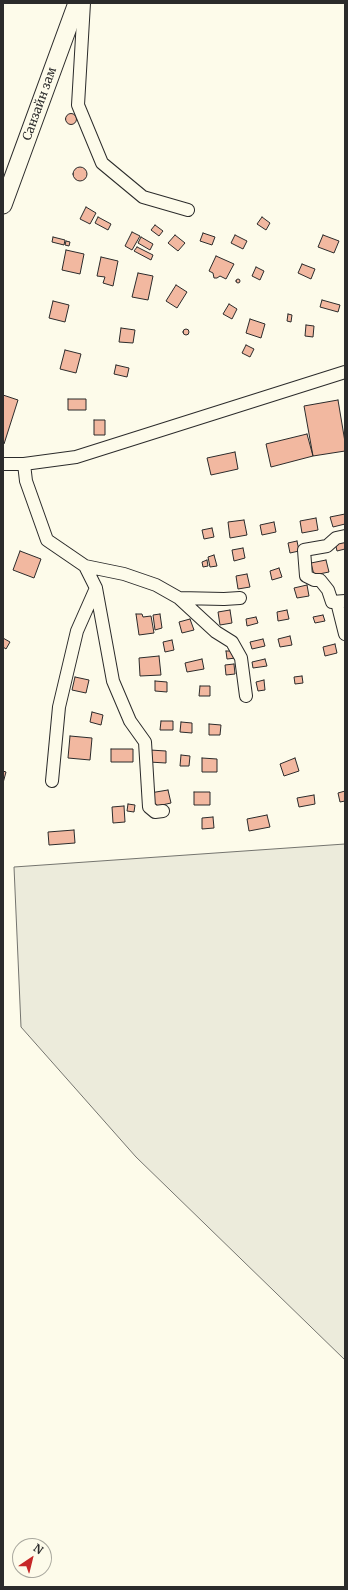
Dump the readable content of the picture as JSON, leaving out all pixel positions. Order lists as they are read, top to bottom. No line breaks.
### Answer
{"streets":{"main road":["Санзайн зам"]},"north":"top right"}
